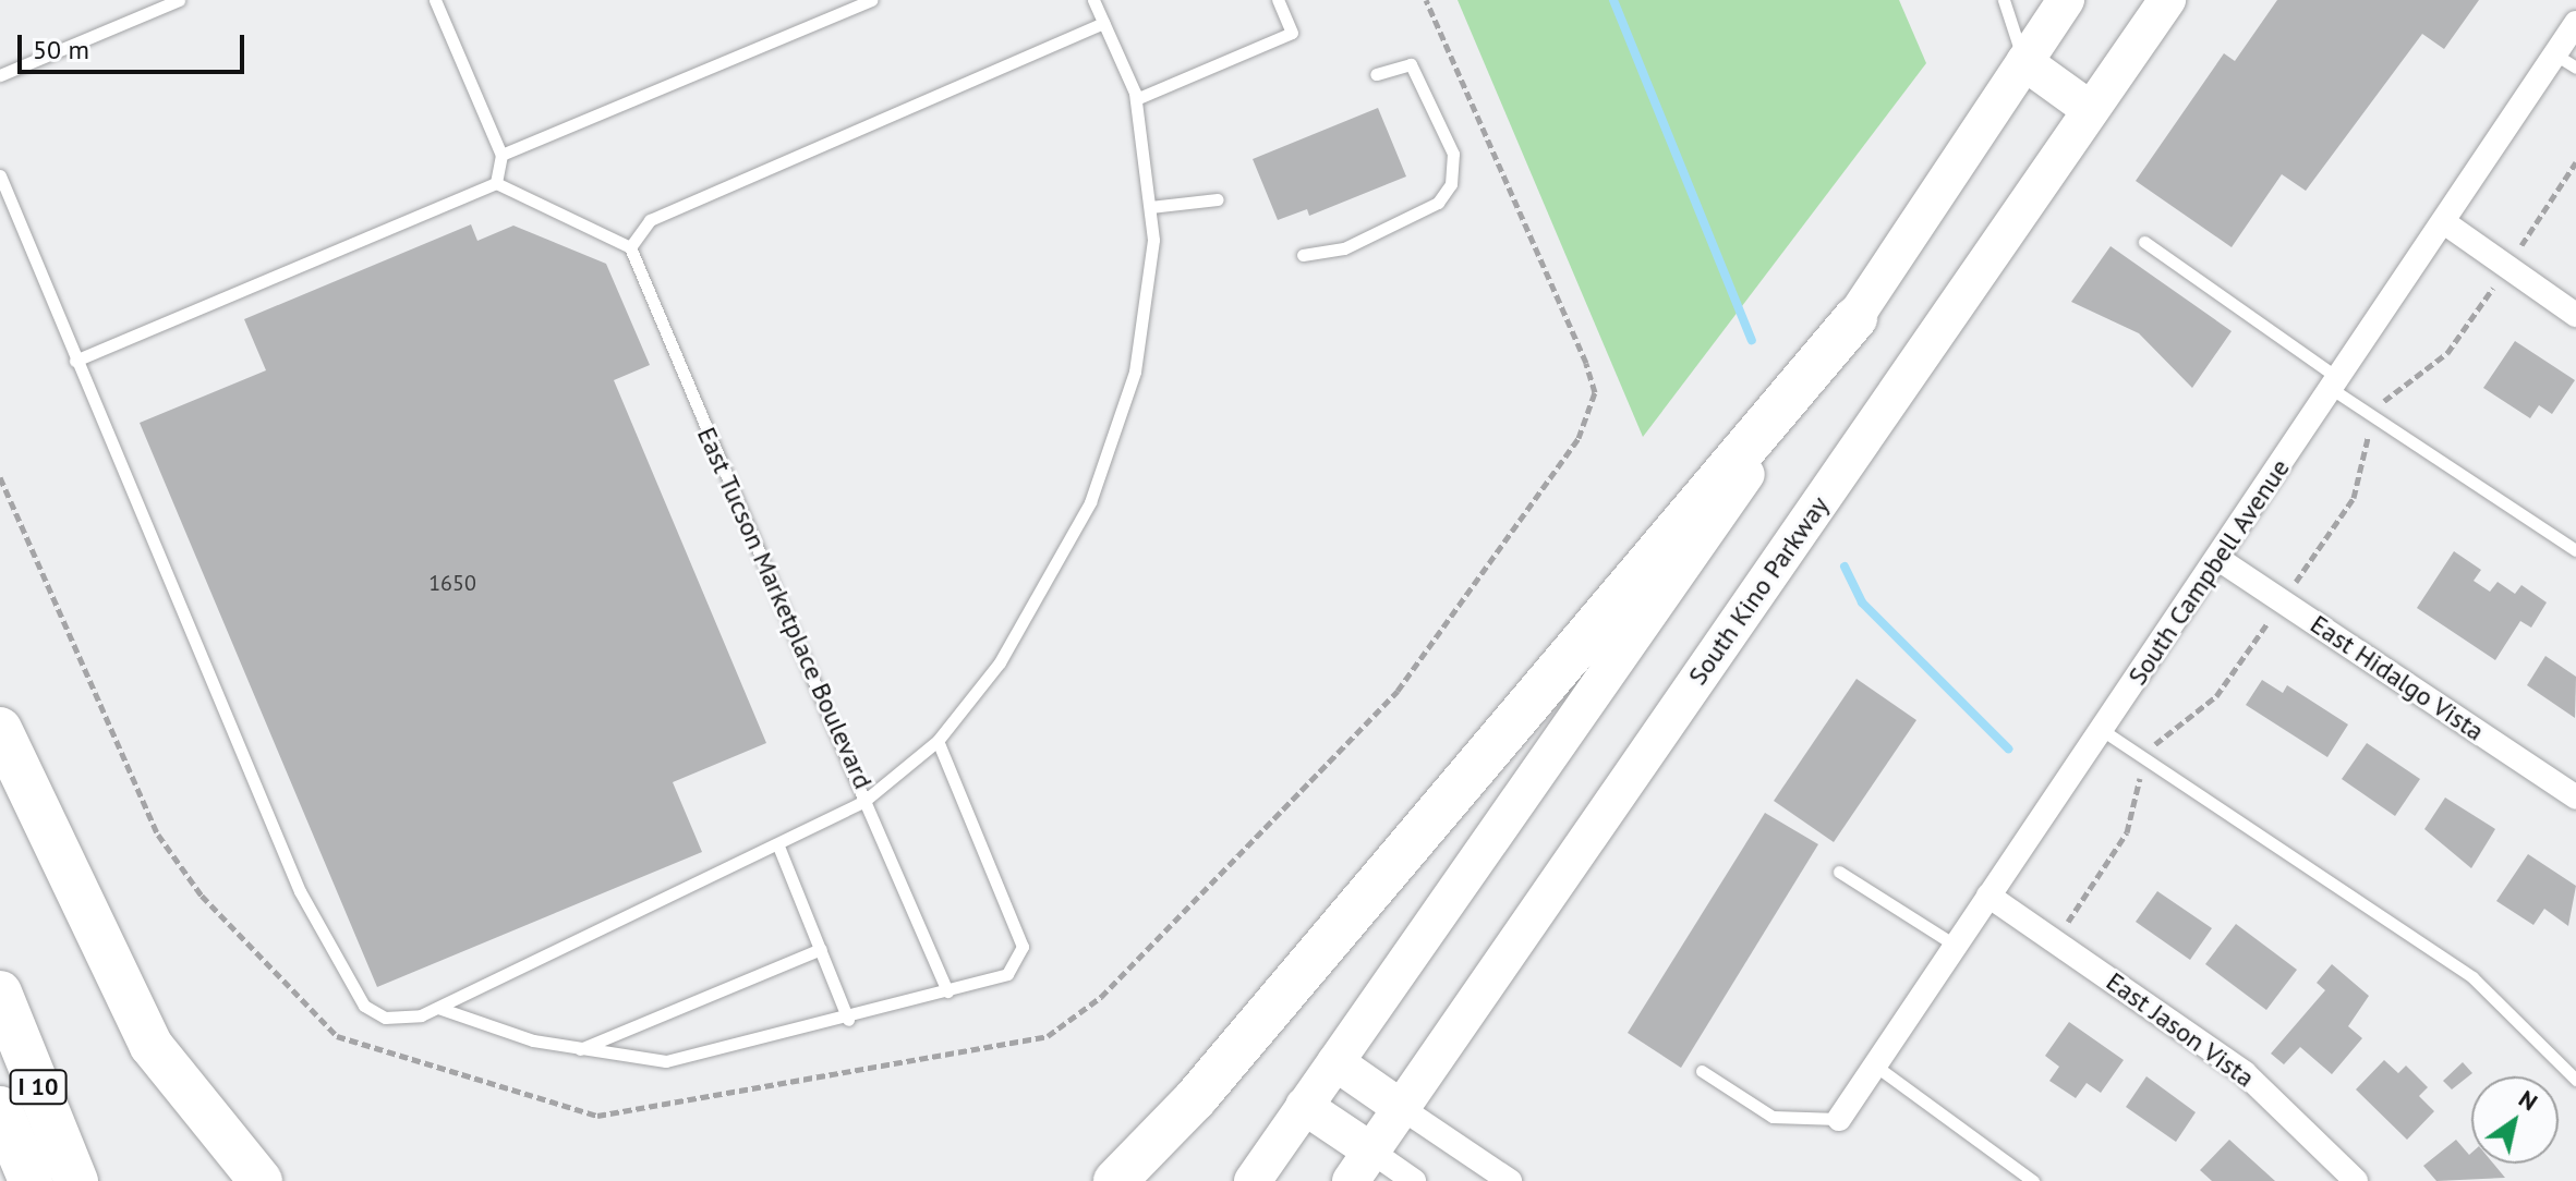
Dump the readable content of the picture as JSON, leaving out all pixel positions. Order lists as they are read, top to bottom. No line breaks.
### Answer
{"streets":{"highway":["I 10"],"main road":["South Kino Parkway"],"street":["South Campbell Avenue","East Hidalgo Vista","East Jason Vista"],"lane":["East Tucson Marketplace Boulevard"]},"crossings":[["South Campbell Avenue","East Hidalgo Vista"],["South Campbell Avenue","East Jason Vista"]],"house_numbers":["1650"],"scale_bar":"50 m","north":"top right"}
